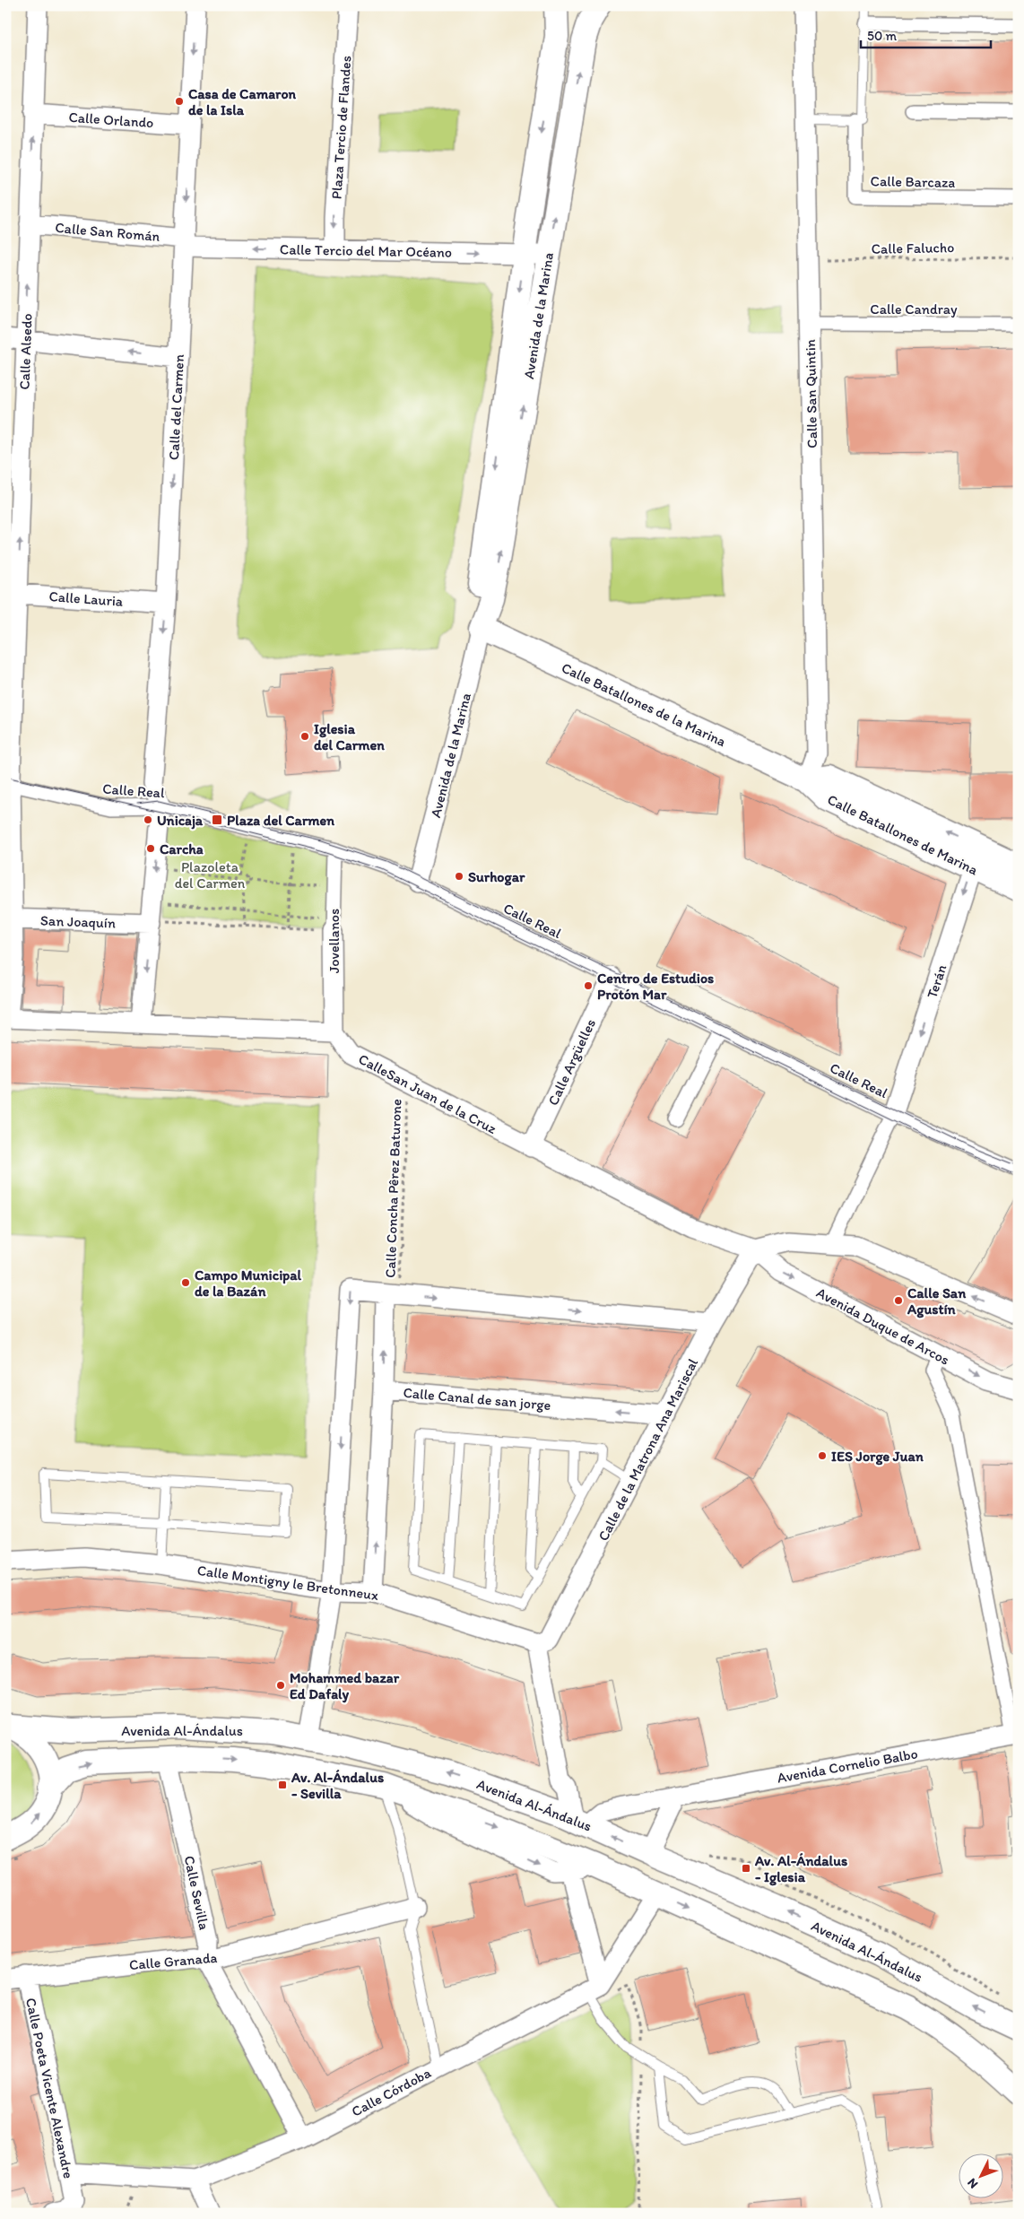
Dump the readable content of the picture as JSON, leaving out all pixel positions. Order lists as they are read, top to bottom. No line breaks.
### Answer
{"streets":{"street":["Calle Orlando","Plaza Tercio de Flandes","Calle Barcaza","Calle San Román","Calle Tercio del Mar Océano","Calle Candray","Avenida de la Marina","Calle Alsedo","Calle San Quintin","Calle del Carmen","Calle Lauria","Calle Batallones de la Marina","Calle Real","Calle Batallones de Marina","San Joaquín","Jovellanos","Terán","Calle Argüelles","CalleSan Juan de la Cruz","Avenida Duque de Arcos","Calle Canal de san jorge","Calle de la Matrona Ana Mariscal","Calle Montigny le Bretonneux","Avenida Al-Ándalus","Avenida Cornelio Balbo","Calle Sevilla","Calle Granada","Calle Poeta Vicente Alexandre","Calle Córdoba"],"path":["Calle Falucho","Calle Concha Pêrez Baturone"]},"crossings":[["Calle Orlando","Calle Alsedo"],["Calle Orlando","Calle del Carmen"],["Plaza Tercio de Flandes","Calle Tercio del Mar Océano"],["Calle San Román","Calle Tercio del Mar Océano"],["Calle San Román","Calle Alsedo"],["Calle San Román","Calle del Carmen"],["Calle Falucho","Calle San Quintin"],["Calle Tercio del Mar Océano","Avenida de la Marina"],["Calle Tercio del Mar Océano","Calle del Carmen"],["Calle Candray","Calle San Quintin"],["Avenida de la Marina","Calle Batallones de la Marina"],["Avenida de la Marina","Calle Real"],["Calle Alsedo","Calle Lauria"],["Calle Alsedo","Calle Real"],["Calle Alsedo","San Joaquín"],["Calle San Quintin","Calle Batallones de la Marina"],["Calle San Quintin","Calle Batallones de Marina"],["Calle del Carmen","Calle Lauria"],["Calle del Carmen","Calle Real"],["Calle Batallones de la Marina","Calle Batallones de Marina"],["Calle Real","Jovellanos"],["Calle Real","Terán"],["Calle Real","Calle Argüelles"],["Calle Batallones de Marina","Terán"],["Jovellanos","CalleSan Juan de la Cruz"],["Calle Argüelles","CalleSan Juan de la Cruz"],["CalleSan Juan de la Cruz","Calle Concha Pêrez Baturone"],["CalleSan Juan de la Cruz","Avenida Duque de Arcos"],["CalleSan Juan de la Cruz","Calle de la Matrona Ana Mariscal"],["Calle Concha Pêrez Baturone","Calle Canal de san jorge"],["Avenida Duque de Arcos","Calle de la Matrona Ana Mariscal"],["Calle Canal de san jorge","Calle de la Matrona Ana Mariscal"],["Calle de la Matrona Ana Mariscal","Calle Montigny le Bretonneux"],["Avenida Al-Ándalus","Avenida Cornelio Balbo"],["Avenida Al-Ándalus","Calle Sevilla"],["Calle Sevilla","Calle Granada"],["Calle Sevilla","Calle Córdoba"],["Calle Granada","Calle Poeta Vicente Alexandre"],["Calle Poeta Vicente Alexandre","Calle Córdoba"]],"one_way":["Plaza Tercio de Flandes","Calle Alsedo","Calle del Carmen","Terán"],"parks":["Plazoleta del Carmen"],"places":{"other":["Casa de Camaron de la Isla","Iglesia del Carmen","Unicaja","Carcha","Surhogar","Centro de Estudios Protón Mar","Campo Municipal de la Bazán","Calle San Agustín","IES Jorge Juan","Mohammed bazar Ed Dafaly"],"transit":["Plaza del Carmen","Av. Al-Ándalus - Sevilla","Av. Al-Ándalus - Iglesia"]},"scale_bar":"50 m","north":"bottom left"}
